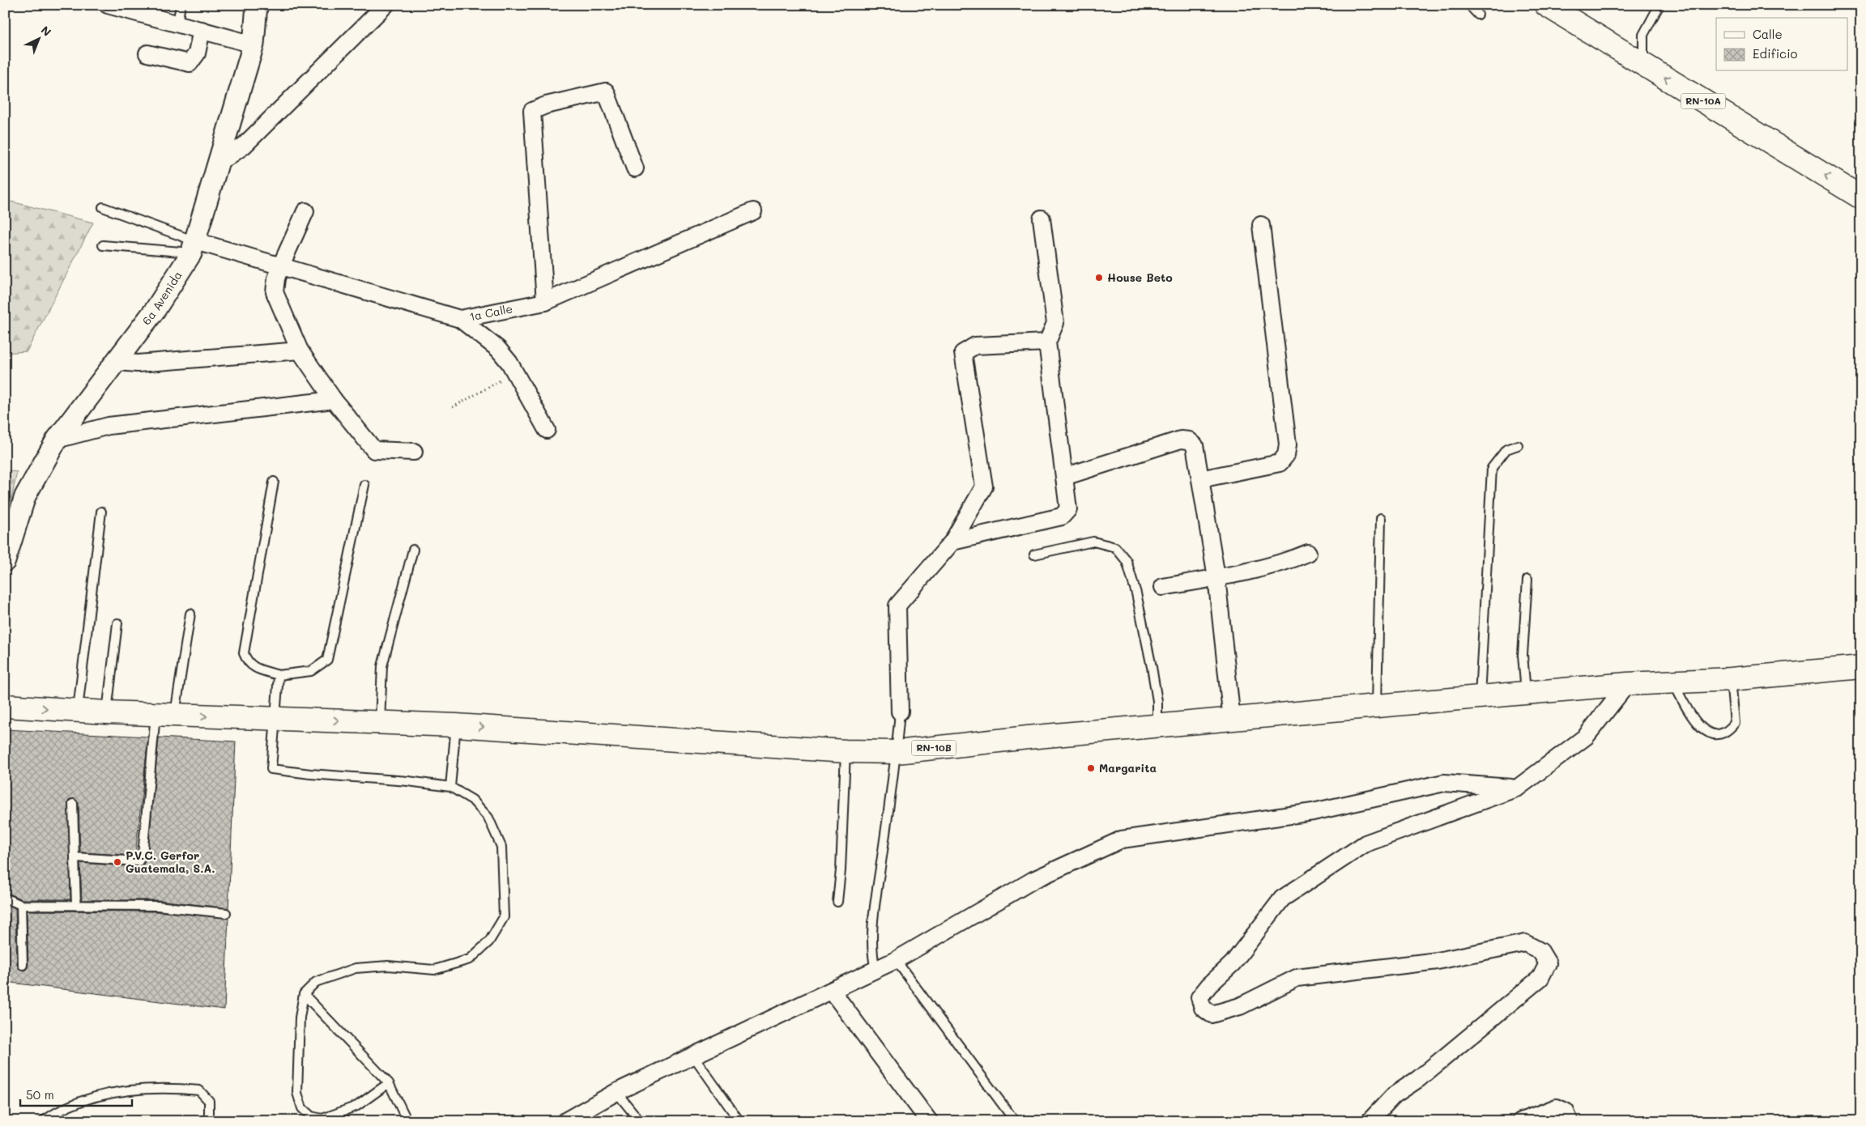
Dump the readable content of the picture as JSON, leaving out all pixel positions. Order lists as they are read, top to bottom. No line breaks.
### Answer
{"streets":{"main road":["RN-10A","RN-10B"],"street":["6a Avenida","1a Calle"]},"crossings":[["6a Avenida","1a Calle"]],"places":["House Beto","Margarita","P.V.C. Gerfor Guatemala, S.A."],"legend":["Calle","Edificio"],"scale_bar":"50 m","north":"top right"}
